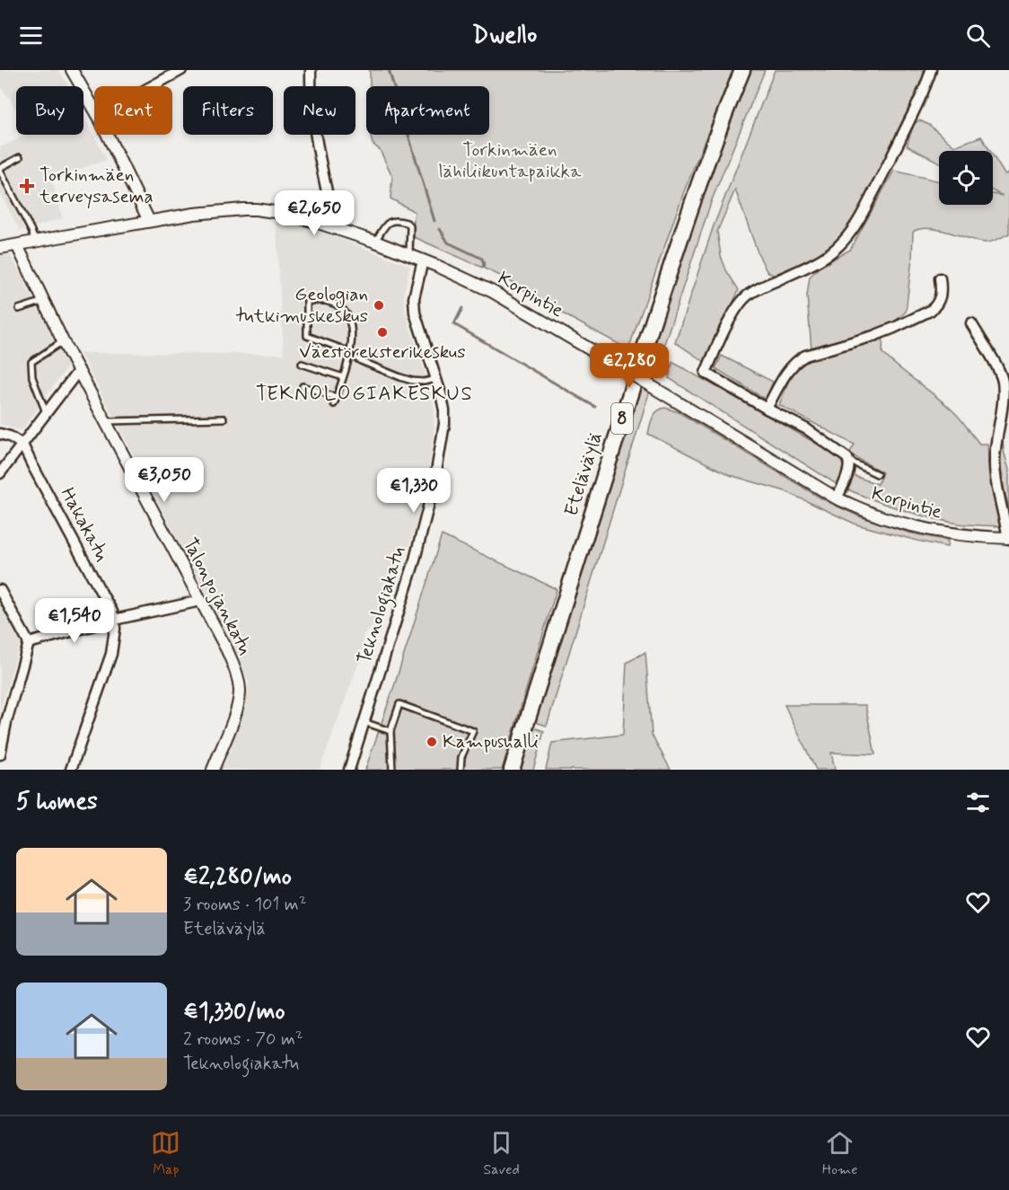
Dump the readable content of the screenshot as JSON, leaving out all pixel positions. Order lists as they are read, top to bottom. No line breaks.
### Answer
{"streets":{"highway":["8","Eteläväylä"],"street":["Korpintie","Hakakatu","Talonpojankatu","Teknologiakatu"]},"crossings":[["Korpintie","Talonpojankatu"],["Korpintie","Teknologiakatu"]],"districts":["TEKNOLOGIAKESKUS"],"parks":["Torkinmäen lähiliikuntapaikka"],"places":{"health":["Torkinmäen terveysasema"],"other":["Geologian tutkimuskeskus","Väestöreksterikeskus","Kampushalli"]},"page":{"header":"Dwello","chip":["Buy","Rent","Filters","New","Apartment"],"price":["€2,650","€2,280","€3,050","€1,330","€1,540"],"heading":"5 homes","list":[{"name":"€2,280/mo","note":"3 rooms · 101 m² · Eteläväylä"},{"name":"€1,330/mo","note":"2 rooms · 70 m² · Teknologiakatu"}],"tabs":["Map","Saved","Home"]}}
